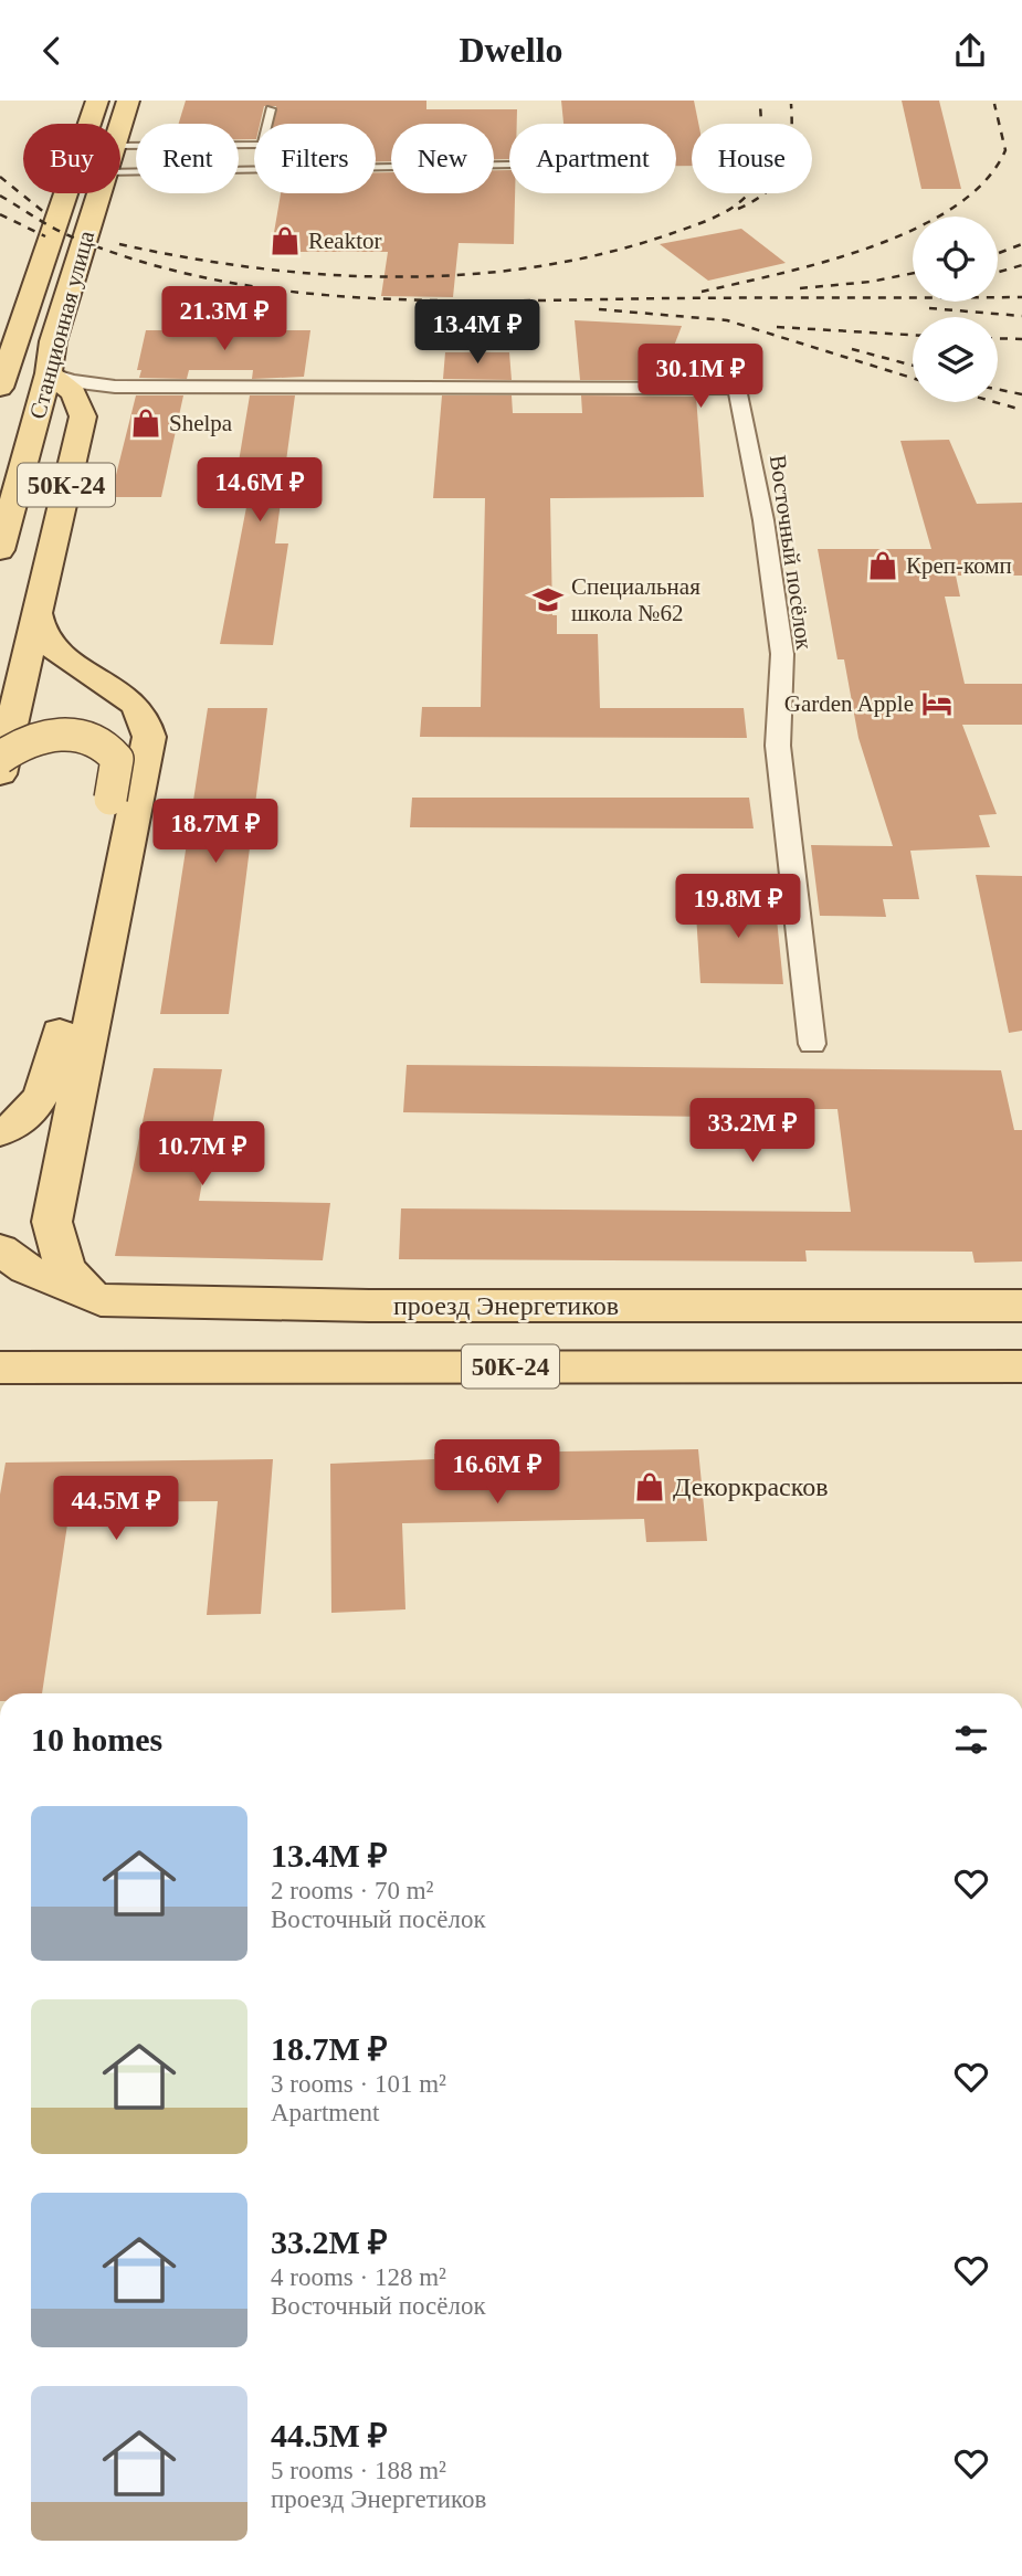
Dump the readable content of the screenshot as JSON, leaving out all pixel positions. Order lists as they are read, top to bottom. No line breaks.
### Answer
{"streets":{"main road":["Станционная улица","50К-24","проезд Энергетиков"],"street":["Восточный посёлок"]},"crossings":[["Станционная улица","50К-24"],["Станционная улица","Восточный посёлок"],["50К-24","Восточный посёлок"]],"places":{"shop":["Reaktor","Shelpa","Креп-комп","Декоркрасков"],"school or university":["Специальная школа №62"],"hotel":["Garden Apple"]},"page":{"header":"Dwello","chip":["Buy","Rent","Filters","New","Apartment","House"],"price":["21.3M ₽","13.4M ₽","30.1M ₽","14.6M ₽","18.7M ₽","19.8M ₽","33.2M ₽","10.7M ₽","16.6M ₽","44.5M ₽"],"heading":"10 homes","list":[{"name":"13.4M ₽","note":"2 rooms · 70 m² · Восточный посёлок"},{"name":"18.7M ₽","note":"3 rooms · 101 m² · Apartment"},{"name":"33.2M ₽","note":"4 rooms · 128 m² · Восточный посёлок"},{"name":"44.5M ₽","note":"5 rooms · 188 m² · проезд Энергетиков"}]}}
